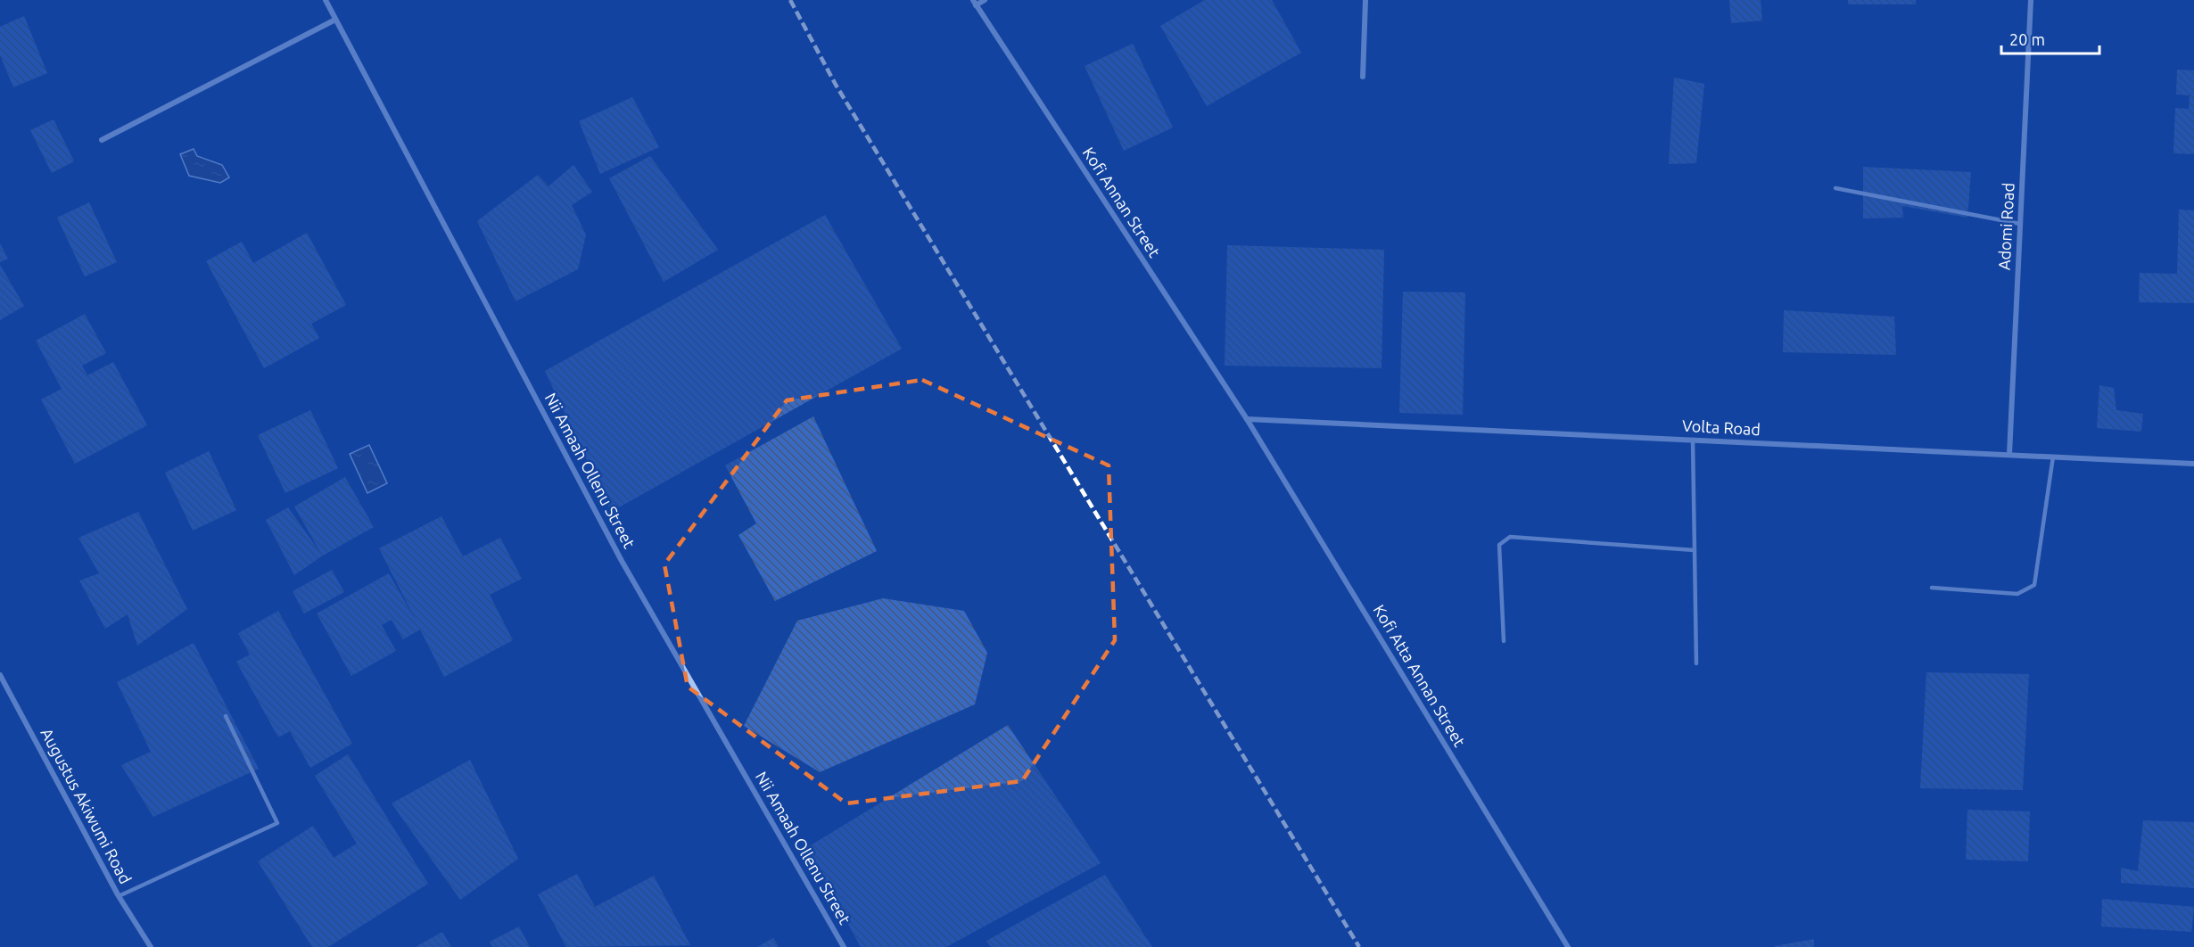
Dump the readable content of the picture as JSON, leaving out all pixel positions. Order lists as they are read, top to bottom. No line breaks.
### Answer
{"streets":{"street":["Kofi Annan Street","Adomi Road","Volta Road","Nii Amaah Ollenu Street","Kofi Atta Annan Street","Augustus Akiwumi Road"]},"crossings":[["Kofi Annan Street","Volta Road"],["Kofi Annan Street","Kofi Atta Annan Street"],["Adomi Road","Volta Road"],["Volta Road","Kofi Atta Annan Street"]],"scale_bar":"20 m"}
